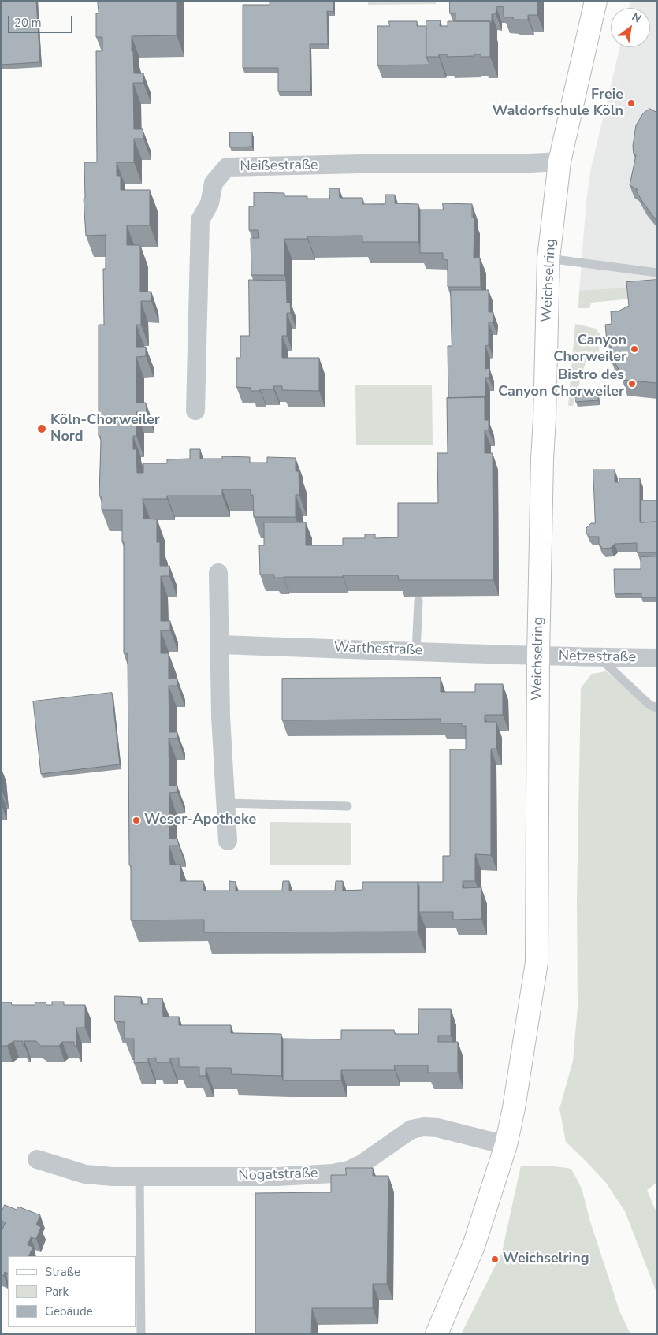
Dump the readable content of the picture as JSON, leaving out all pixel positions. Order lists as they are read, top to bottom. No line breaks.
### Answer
{"streets":{"street":["Neißestraße","Weichselring","Warthestraße","Netzestraße","Nogatstraße"]},"crossings":[["Neißestraße","Weichselring"],["Weichselring","Warthestraße"],["Weichselring","Netzestraße"],["Weichselring","Nogatstraße"],["Warthestraße","Netzestraße"]],"places":["Freie Waldorfschule Köln","Canyon Chorweiler","Bistro des Canyon Chorweiler","Köln-Chorweiler Nord","Weser-Apotheke","Weichselring"],"legend":["Straße","Park","Gebäude"],"scale_bar":"20 m","north":"top right"}
